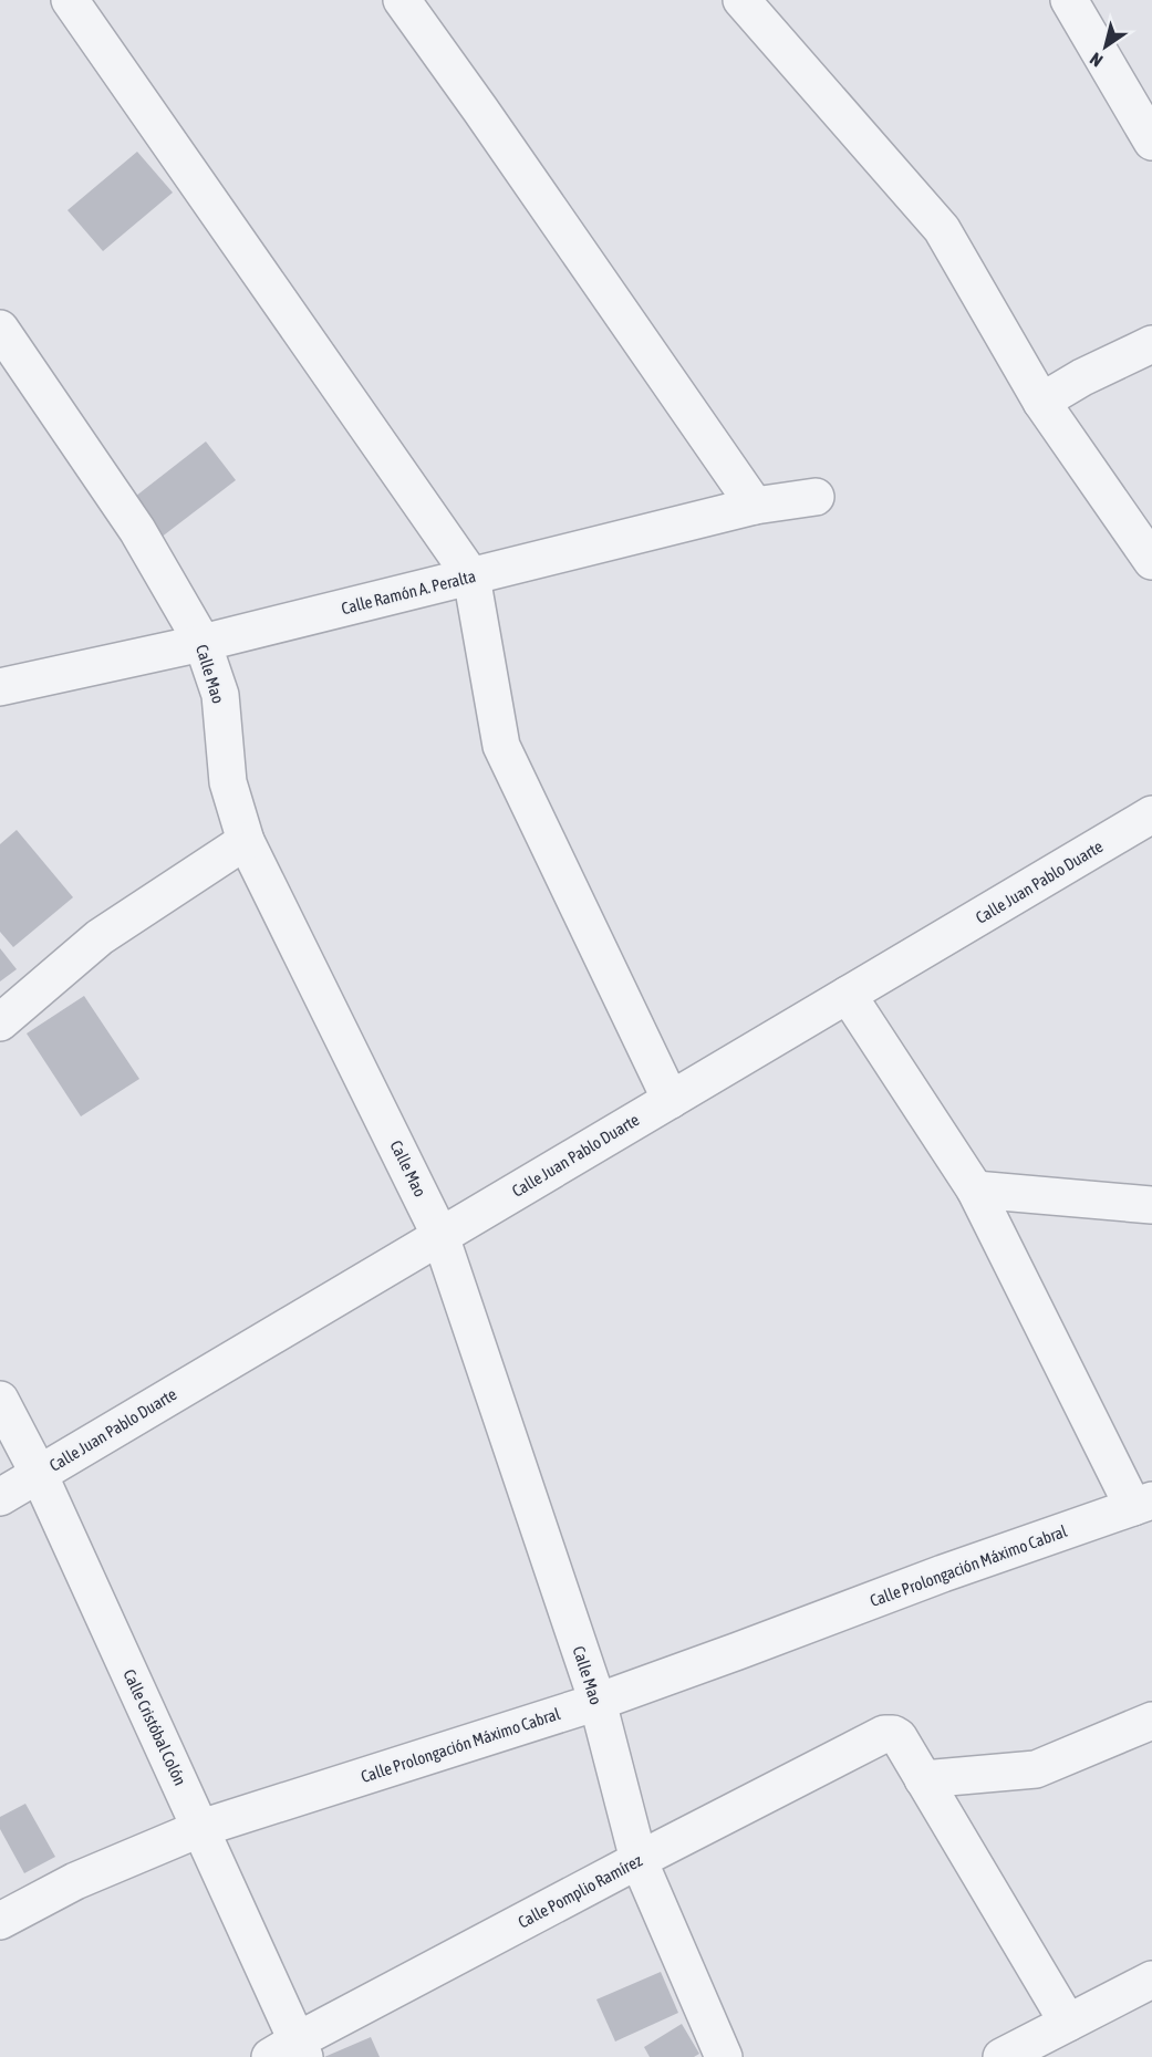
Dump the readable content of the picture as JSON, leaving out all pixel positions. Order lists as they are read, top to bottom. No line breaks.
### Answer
{"streets":{"street":["Calle Ramón A. Peralta","Calle Mao","Calle Juan Pablo Duarte","Calle Prolongación Máximo Cabral","Calle Cristóbal Colón","Calle Pomplio Ramírez"]},"crossings":[["Calle Ramón A. Peralta","Calle Mao"],["Calle Mao","Calle Juan Pablo Duarte"],["Calle Mao","Calle Prolongación Máximo Cabral"],["Calle Mao","Calle Pomplio Ramírez"],["Calle Juan Pablo Duarte","Calle Cristóbal Colón"],["Calle Prolongación Máximo Cabral","Calle Cristóbal Colón"],["Calle Cristóbal Colón","Calle Pomplio Ramírez"]],"north":"bottom left"}
